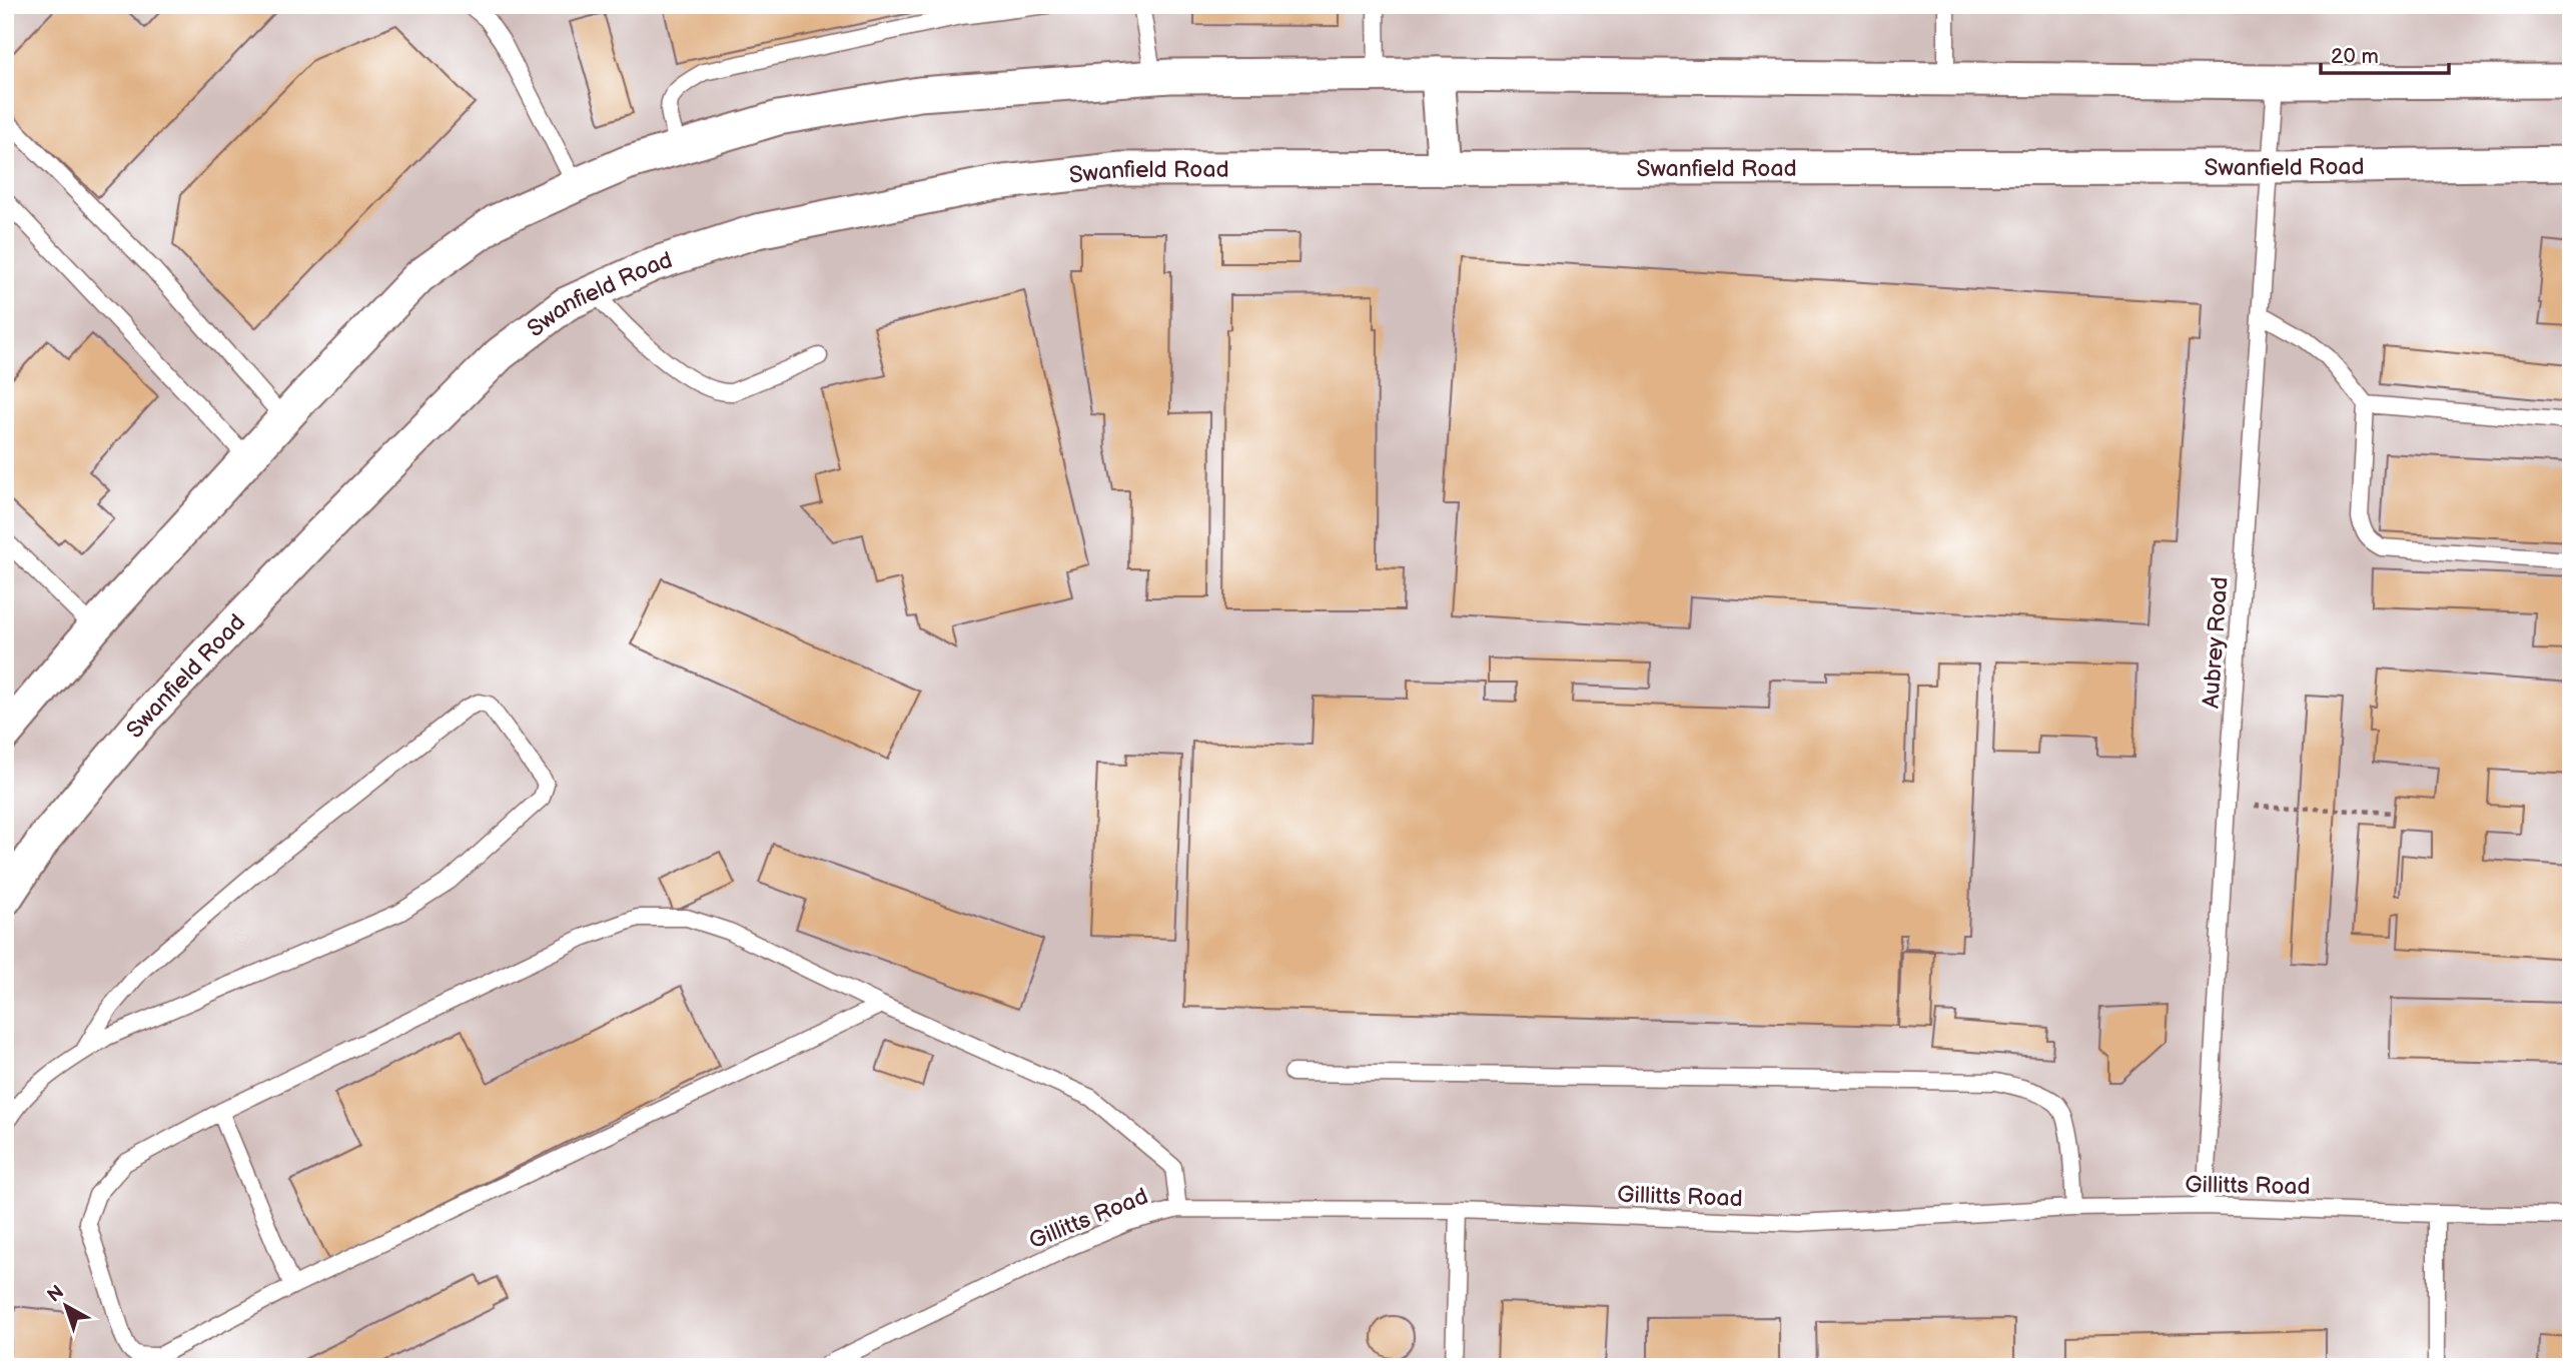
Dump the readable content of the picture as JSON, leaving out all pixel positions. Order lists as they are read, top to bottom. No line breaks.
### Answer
{"streets":{"street":["Swanfield Road"],"lane":["Aubrey Road","Gillitts Road"]},"crossings":[["Swanfield Road","Aubrey Road"],["Aubrey Road","Gillitts Road"]],"scale_bar":"20 m","north":"top left"}
